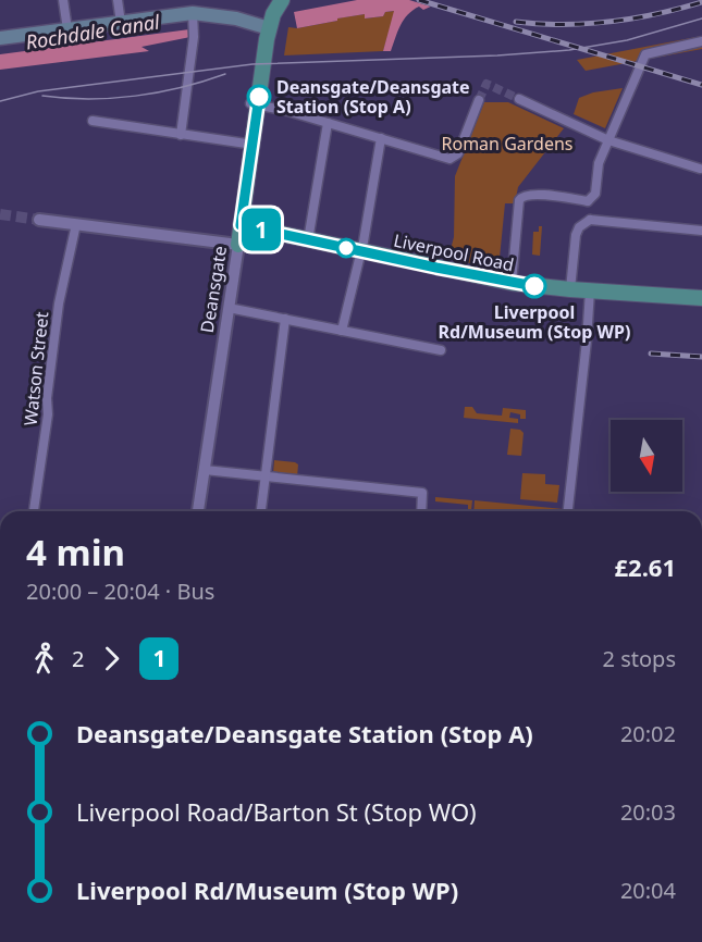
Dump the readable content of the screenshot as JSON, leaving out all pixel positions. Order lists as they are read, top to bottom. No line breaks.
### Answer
{"streets":{"main road":["Liverpool Road","Deansgate"],"street":["Watson Street"]},"crossings":[["Liverpool Road","Deansgate"]],"water":["Rochdale Canal"],"parks":["Roman Gardens"],"places":["Deansgate/Deansgate Station (Stop A)","Liverpool Rd/Museum (Stop WP)"],"lines":["bus line 1"],"north":"bottom","page":{"on_map":"1","heading":["4 min","20:00 – 20:04 · Bus","£2.61"],"legs":["2","1","2 stops"],"list":[{"name":"Deansgate/Deansgate Station (Stop A)","value":"20:02"},{"name":"Liverpool Road/Barton St (Stop WO)","value":"20:03"},{"name":"Liverpool Rd/Museum (Stop WP)","value":"20:04"}]}}
